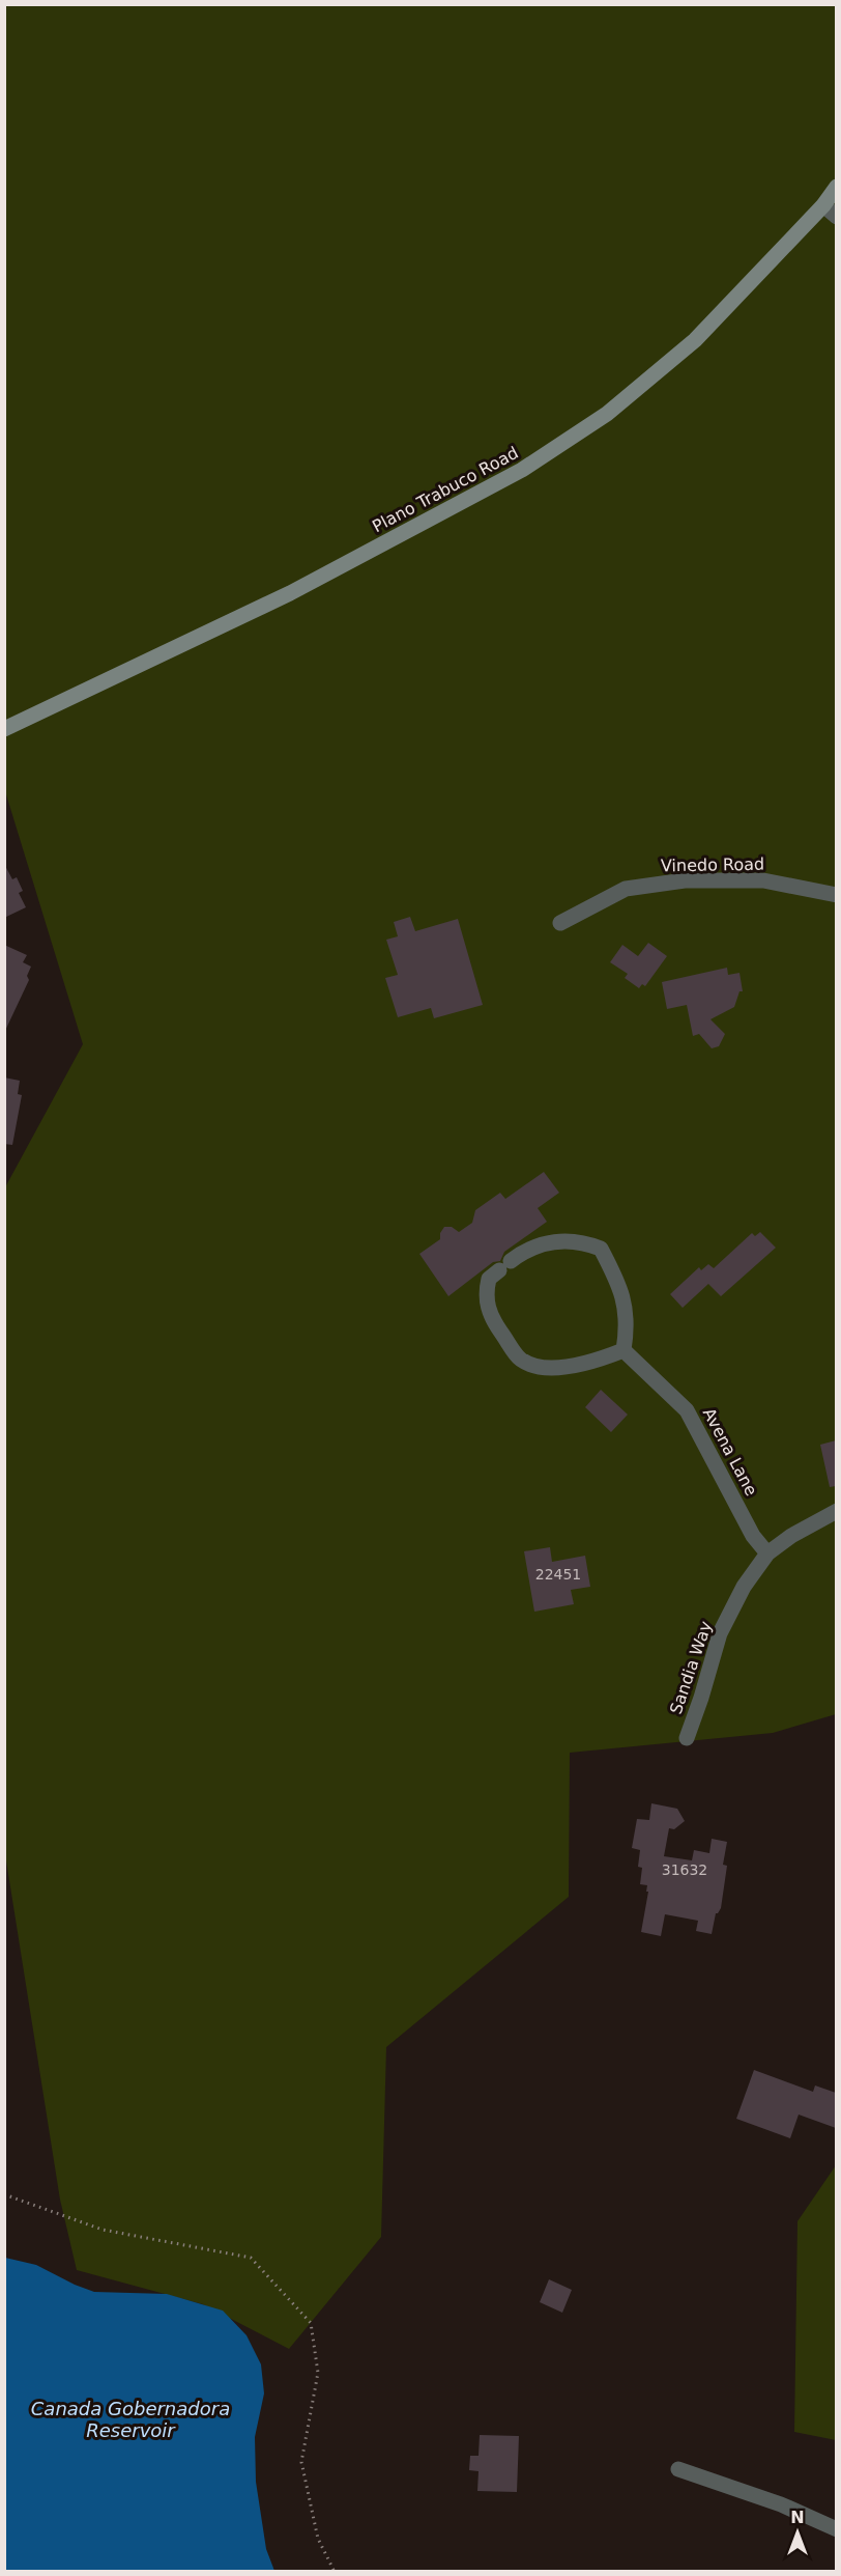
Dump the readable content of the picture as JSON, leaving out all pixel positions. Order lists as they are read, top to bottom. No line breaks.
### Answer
{"streets":{"street":["Plano Trabuco Road","Vinedo Road","Avena Lane","Sandia Way"]},"crossings":[["Avena Lane","Sandia Way"]],"water":["Canada Gobernadora Reservoir"],"house_numbers":["22451","31632"],"north":"top"}
